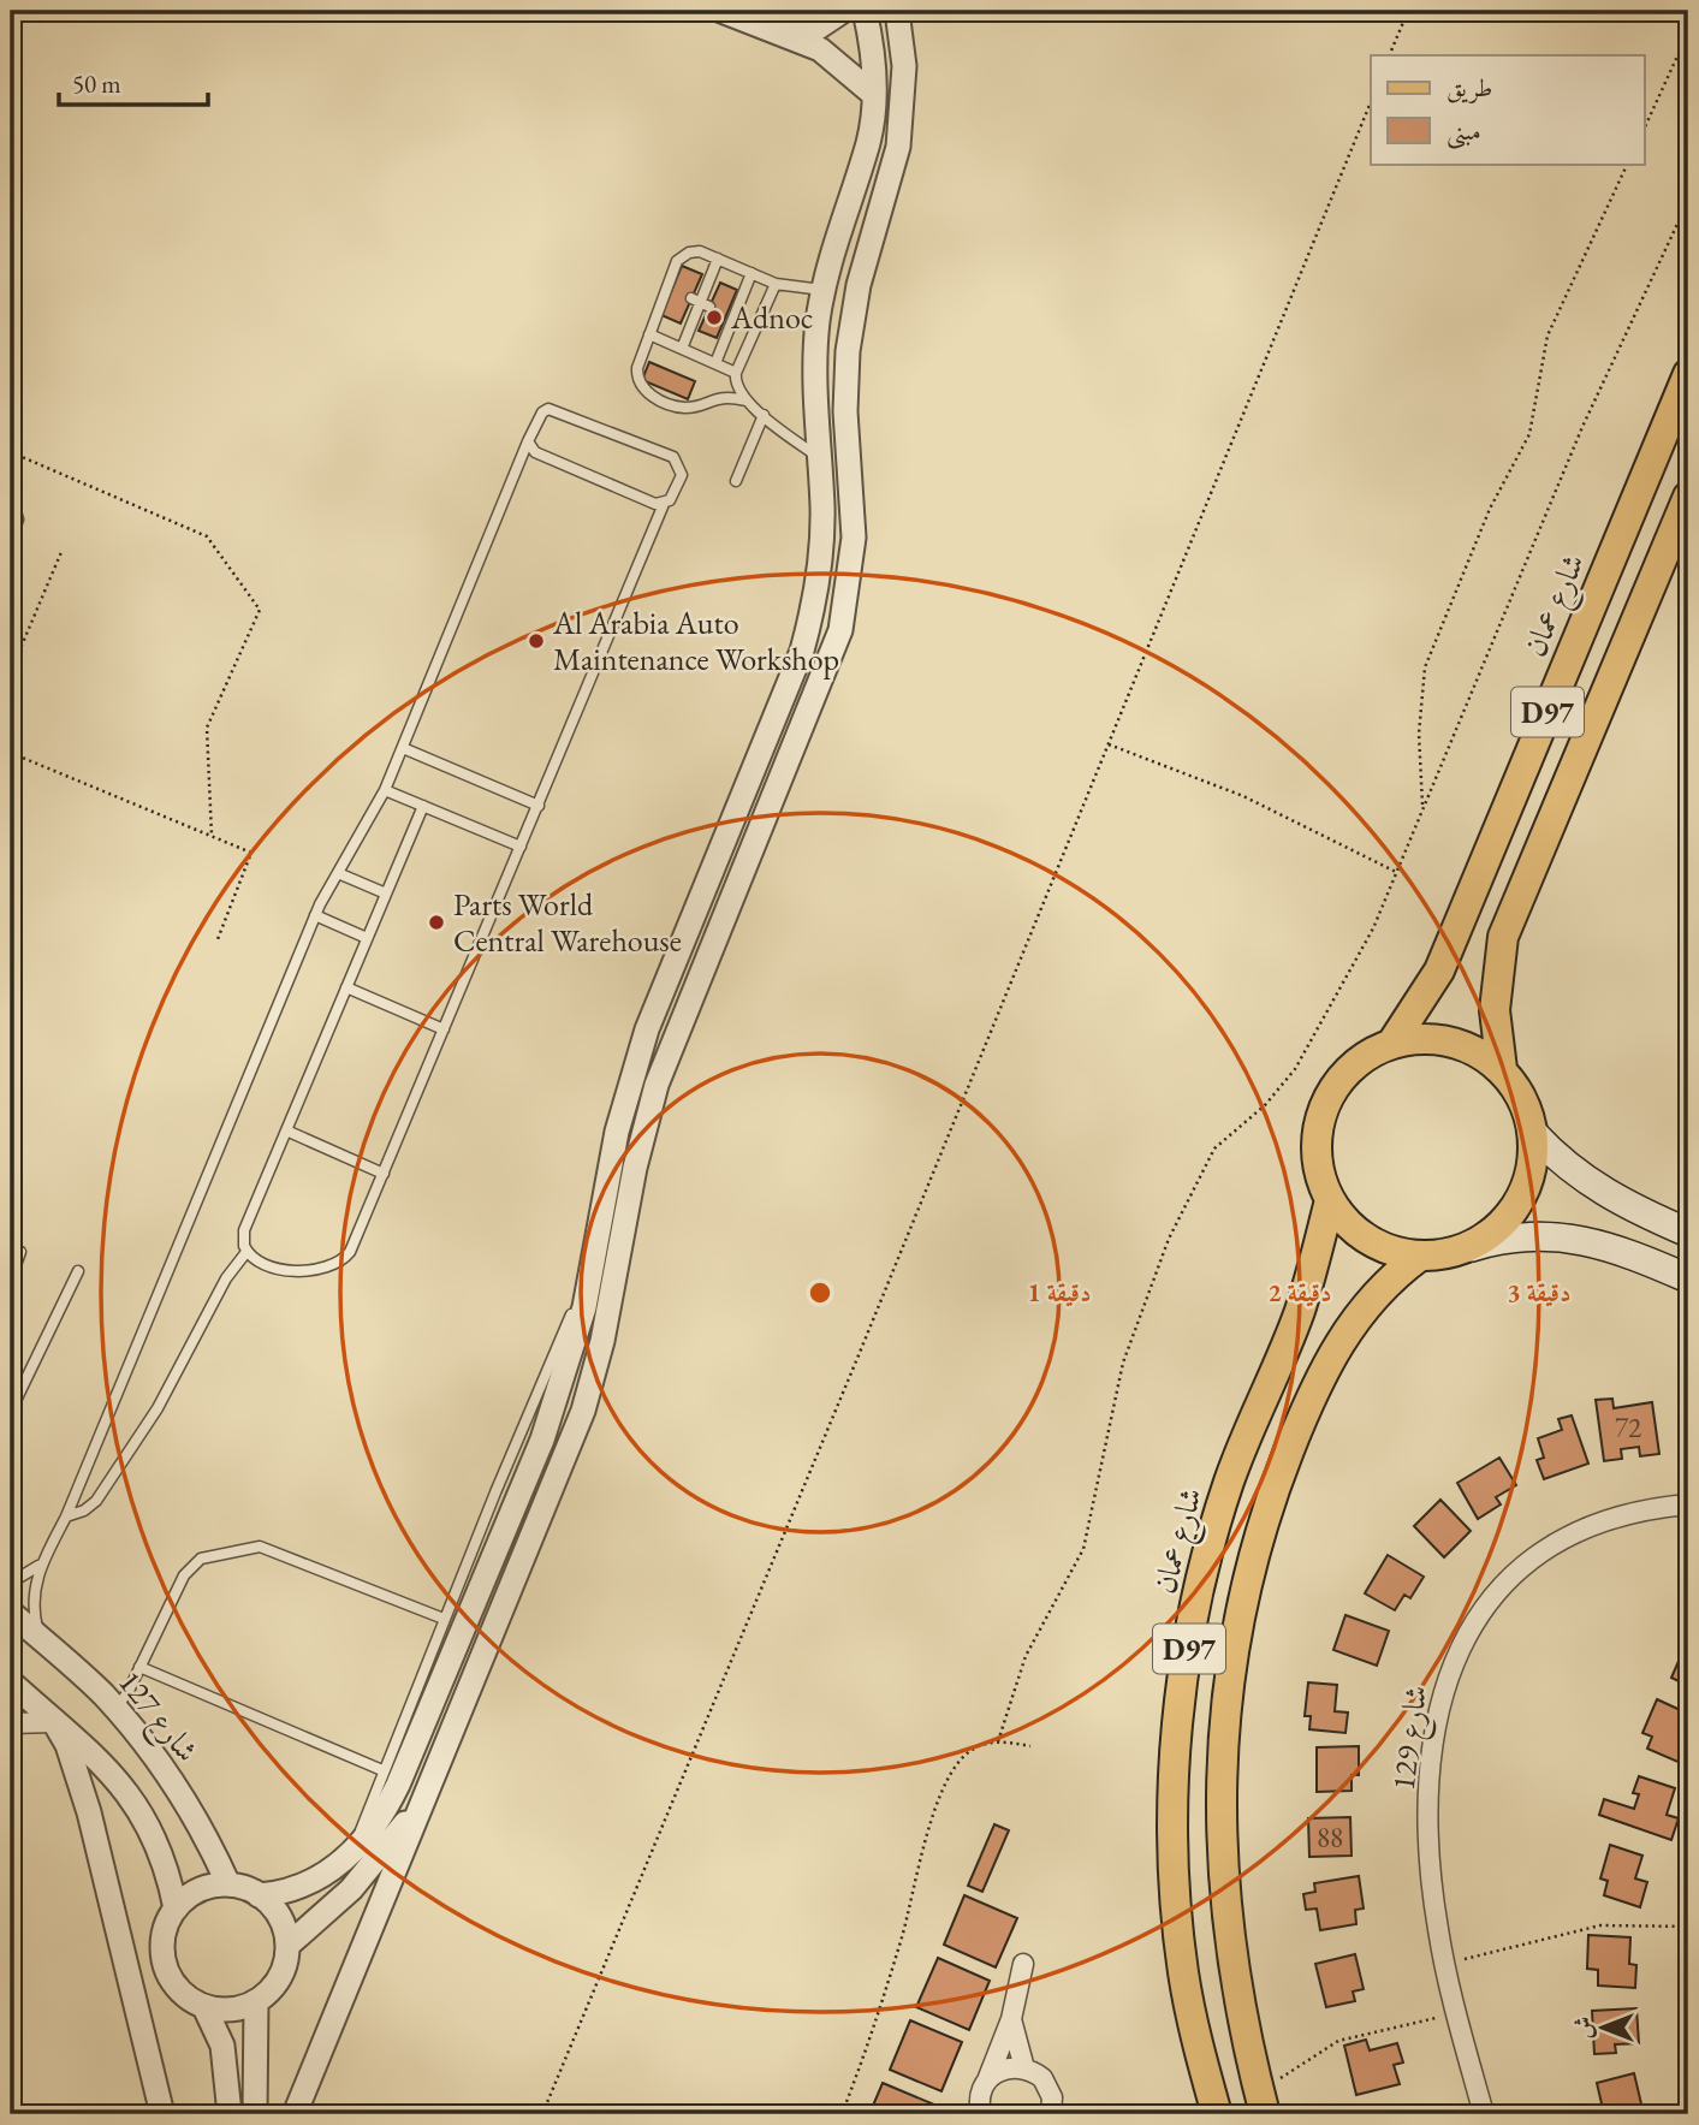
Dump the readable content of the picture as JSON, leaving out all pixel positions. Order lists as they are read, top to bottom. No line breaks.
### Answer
{"streets":{"main road":["شارع عمان","D97"],"street":["شارع 127","شارع 129"]},"crossings":[["شارع عمان","D97"]],"places":["Adnoc","Al Arabia Auto Maintenance Workshop","Parts World Central Warehouse"],"house_numbers":["72","88"],"legend":["طريق","مبنى"],"scale_bar":"50 m","north":"left","rings":["1 دقيقة","2 دقيقة","3 دقيقة"]}
